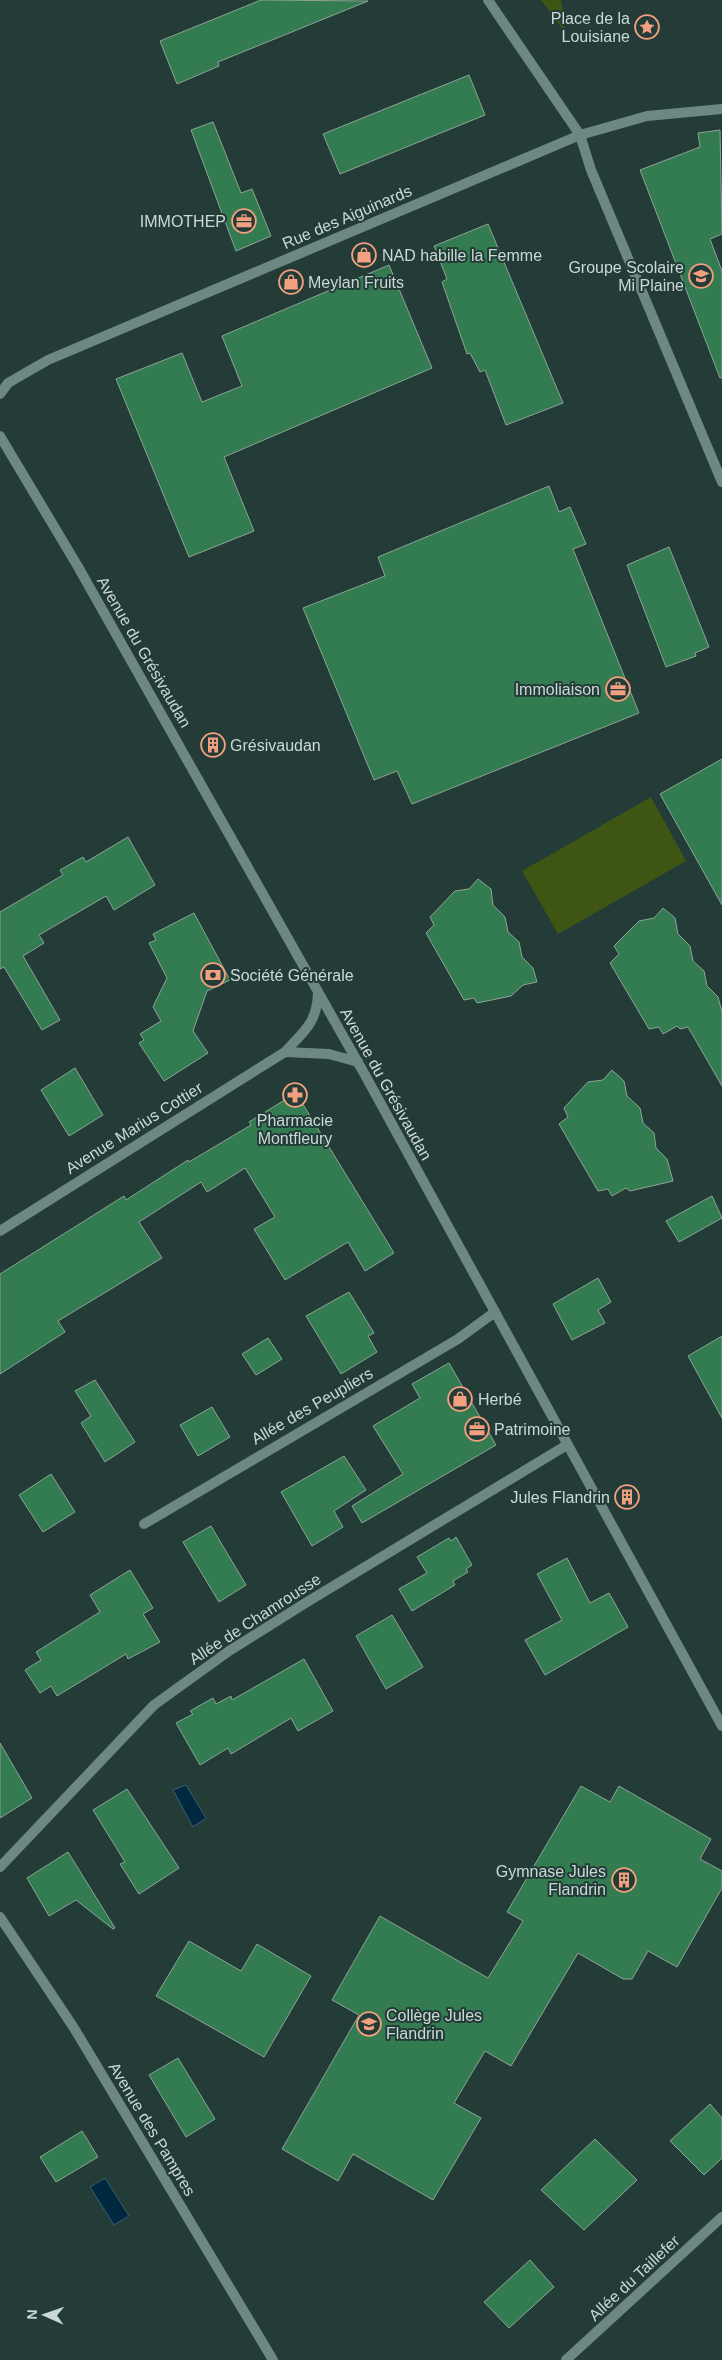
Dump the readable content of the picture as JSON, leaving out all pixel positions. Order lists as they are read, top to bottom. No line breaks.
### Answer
{"streets":{"street":["Rue des Aiguinards","Avenue du Grésivaudan","Avenue Marius Cottier","Allée des Peupliers","Allée de Chamrousse","Avenue des Pampres","Allée du Taillefer"]},"crossings":[["Avenue du Grésivaudan","Avenue Marius Cottier"],["Avenue du Grésivaudan","Allée des Peupliers"],["Avenue du Grésivaudan","Allée de Chamrousse"]],"places":{"place":["Place de la Louisiane"],"office":["IMMOTHEP","Immoliaison","Patrimoine"],"shop":["NAD habille la Femme","Meylan Fruits","Herbé"],"school or university":["Groupe Scolaire Mi Plaine","Collège Jules Flandrin"],"building":["Grésivaudan","Jules Flandrin","Gymnase Jules Flandrin"],"bank":["Société Générale"],"pharmacy":["Pharmacie Montfleury"]},"north":"left"}
